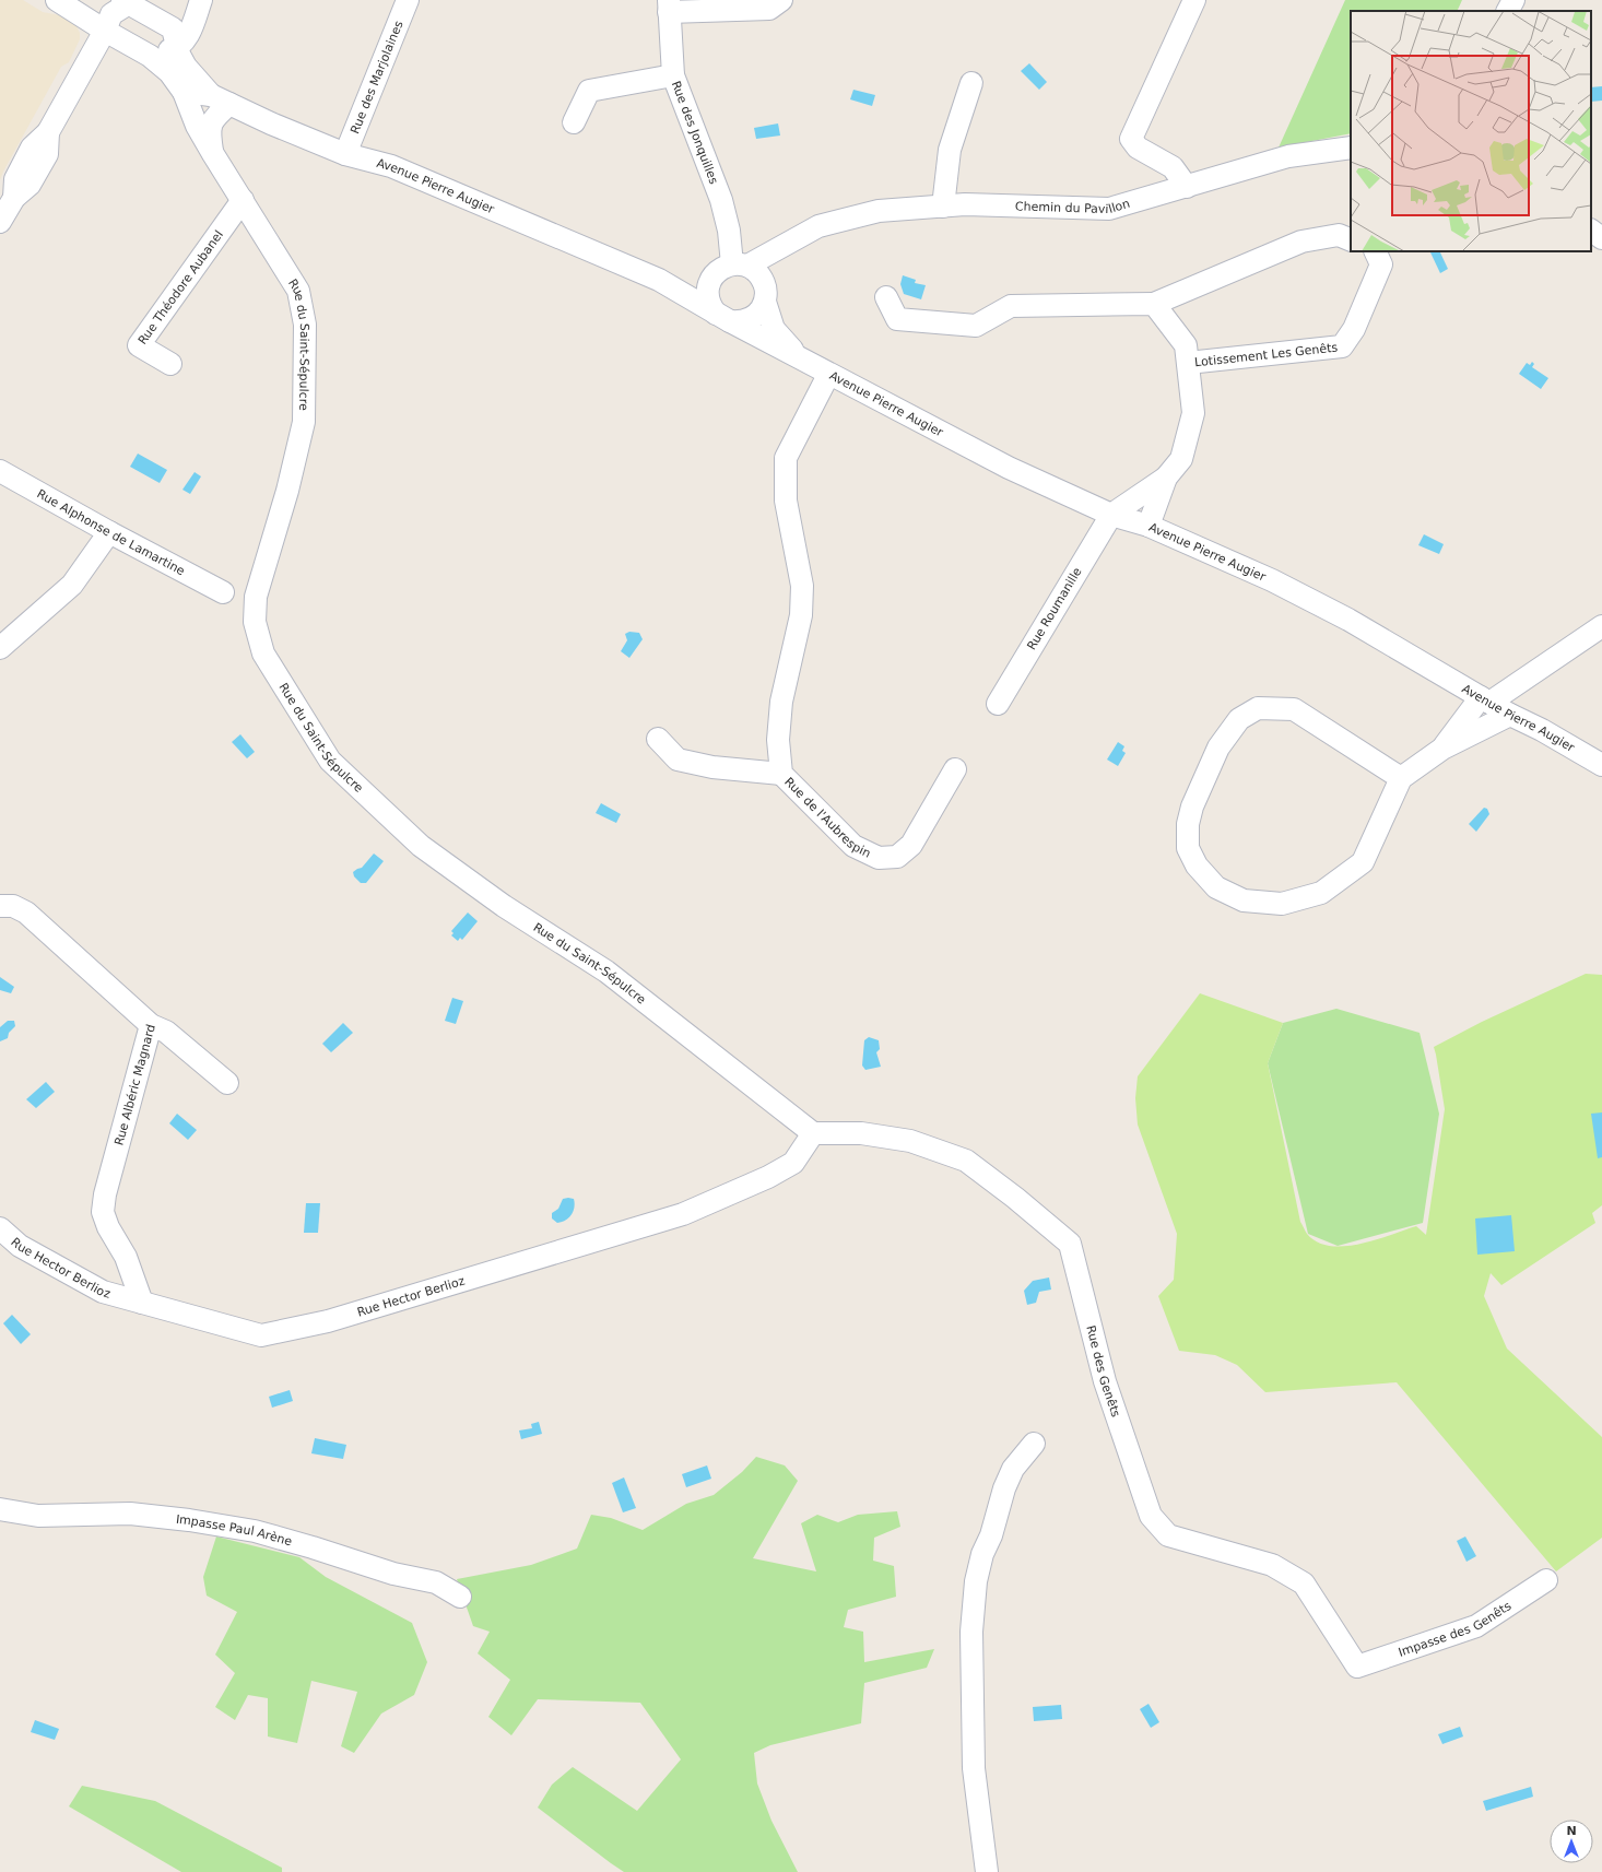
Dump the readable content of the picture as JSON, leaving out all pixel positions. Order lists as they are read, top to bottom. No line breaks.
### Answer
{"streets":{"street":["Rue des Marjolaines","Rue des Jonquilles","Avenue Pierre Augier","Chemin du Pavillon","Rue Théodore Aubanel","Rue du Saint-Sépulcre","Lotissement Les Genêts","Rue Alphonse de Lamartine","Rue Roumanille","Rue de l'Aubrespin","Rue Albéric Magnard","Rue Hector Berlioz","Rue des Genêts","Impasse Paul Arène","Impasse des Genêts"]},"crossings":[["Rue des Marjolaines","Avenue Pierre Augier"],["Rue des Jonquilles","Avenue Pierre Augier"],["Rue des Jonquilles","Chemin du Pavillon"],["Avenue Pierre Augier","Chemin du Pavillon"],["Avenue Pierre Augier","Rue du Saint-Sépulcre"],["Avenue Pierre Augier","Lotissement Les Genêts"],["Avenue Pierre Augier","Rue Roumanille"],["Avenue Pierre Augier","Rue de l'Aubrespin"],["Rue Théodore Aubanel","Rue du Saint-Sépulcre"],["Rue du Saint-Sépulcre","Rue Hector Berlioz"],["Rue du Saint-Sépulcre","Rue des Genêts"],["Lotissement Les Genêts","Rue Roumanille"],["Rue Albéric Magnard","Rue Hector Berlioz"],["Rue Hector Berlioz","Rue des Genêts"],["Rue des Genêts","Impasse des Genêts"]],"north":"top"}
